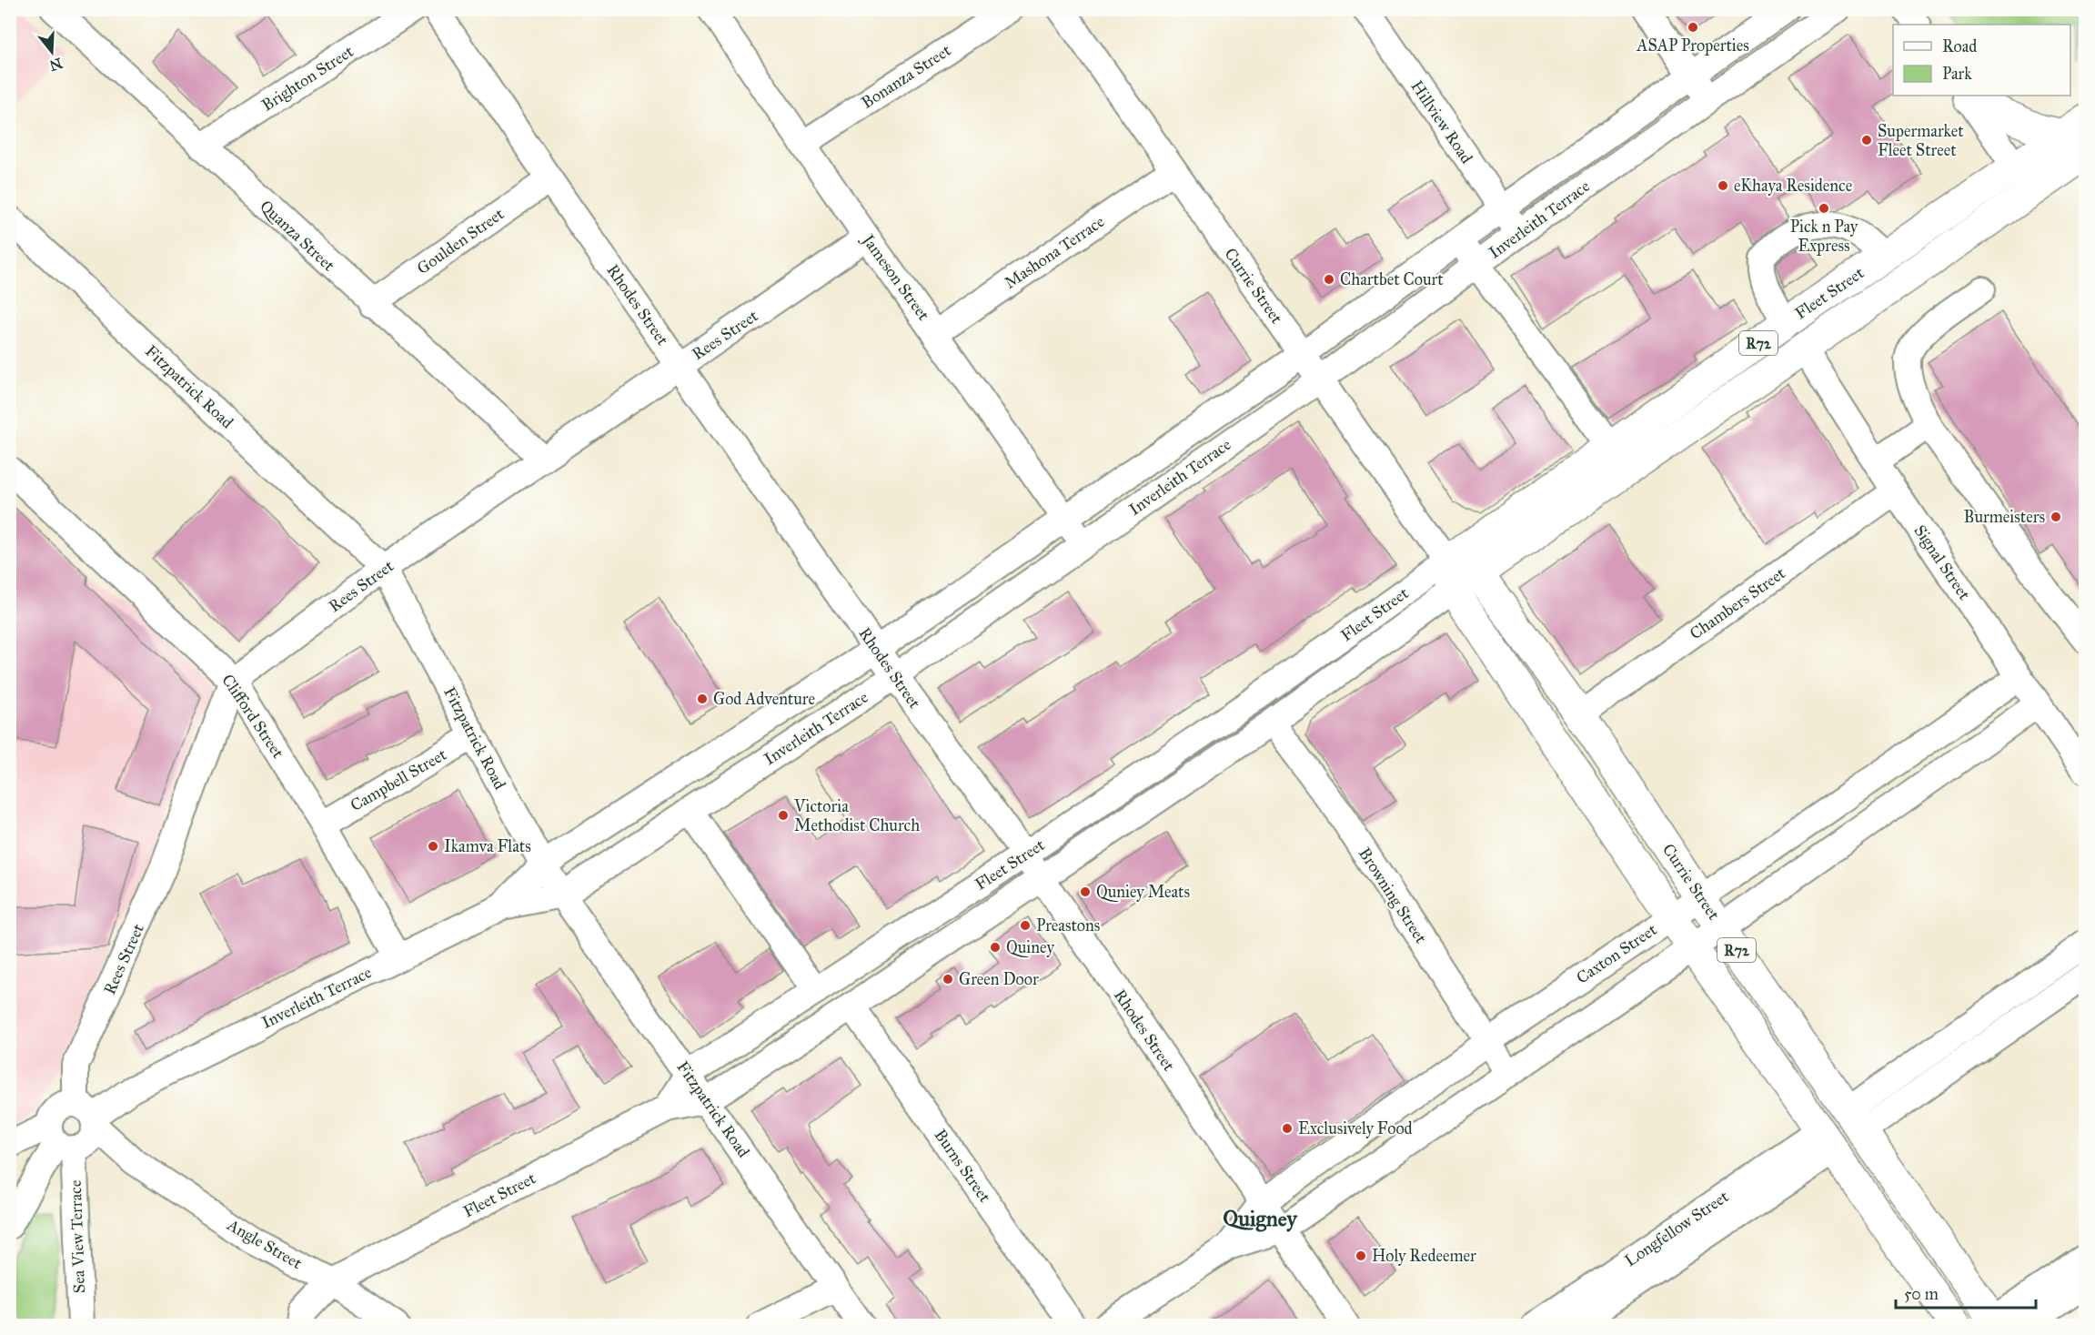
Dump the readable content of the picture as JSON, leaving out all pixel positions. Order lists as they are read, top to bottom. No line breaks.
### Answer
{"streets":{"main road":["Currie Street","Fleet Street","R72"],"street":["Bonanza Street","Brighton Street","Hillview Road","Inverleith Terrace","Quanza Street","Goulden Street","Mashona Terrace","Jameson Street","Rhodes Street","Rees Street","Fitzpatrick Road","Signal Street","Chambers Street","Clifford Street","Campbell Street","Browning Street","Caxton Street","Burns Street","Longfellow Street","Sea View Terrace","Angle Street"]},"crossings":[["Bonanza Street","Jameson Street"],["Brighton Street","Quanza Street"],["Hillview Road","Inverleith Terrace"],["Inverleith Terrace","Jameson Street"],["Inverleith Terrace","Currie Street"],["Inverleith Terrace","Rhodes Street"],["Inverleith Terrace","Rees Street"],["Inverleith Terrace","Fitzpatrick Road"],["Inverleith Terrace","Clifford Street"],["Inverleith Terrace","Sea View Terrace"],["Inverleith Terrace","Angle Street"],["Quanza Street","Goulden Street"],["Quanza Street","Rees Street"],["Goulden Street","Rhodes Street"],["Mashona Terrace","Jameson Street"],["Mashona Terrace","Currie Street"],["Jameson Street","Rees Street"],["Currie Street","Fleet Street"],["Currie Street","Chambers Street"],["Currie Street","Caxton Street"],["Currie Street","Longfellow Street"],["Fleet Street","Rhodes Street"],["Fleet Street","Fitzpatrick Road"],["Fleet Street","Signal Street"],["Fleet Street","Browning Street"],["Fleet Street","Burns Street"],["Fleet Street","Angle Street"],["Rhodes Street","Rees Street"],["Rhodes Street","Caxton Street"],["Rees Street","Fitzpatrick Road"],["Rees Street","Clifford Street"],["Rees Street","Sea View Terrace"],["Rees Street","Angle Street"],["Fitzpatrick Road","Campbell Street"],["Signal Street","Chambers Street"],["Signal Street","Caxton Street"],["Clifford Street","Campbell Street"],["Browning Street","Caxton Street"],["Sea View Terrace","Angle Street"]],"districts":["Quigney"],"places":["ASAP Properties","Supermarket Fleet Street","eKhaya Residence","Pick n Pay Express","Chartbet Court","Burmeisters","God Adventure","Victoria Methodist Church","Ikamva Flats","Quniey Meats","Preastons","Quiney","Green Door","Exclusively Food","Holy Redeemer"],"legend":["Road","Park"],"scale_bar":"50 m","north":"bottom"}
